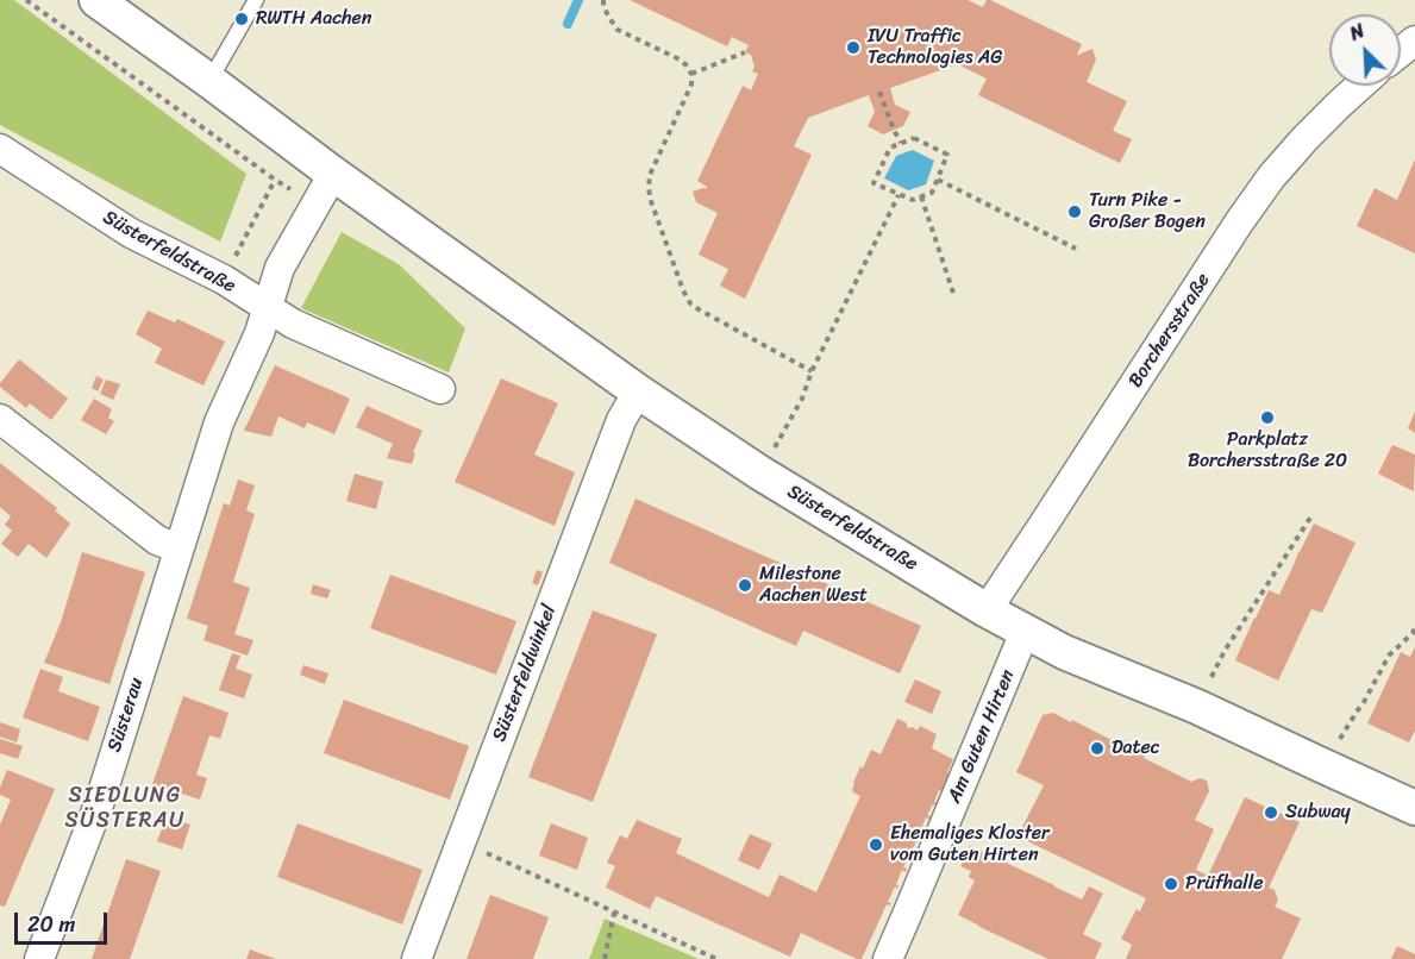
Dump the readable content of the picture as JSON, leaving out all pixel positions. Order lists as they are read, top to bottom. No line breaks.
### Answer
{"streets":{"street":["Süsterfeldstraße","Borchersstraße","Süsterfeldwinkel","Süsterau","Am Guten Hirten"]},"crossings":[["Süsterfeldstraße","Borchersstraße"],["Süsterfeldstraße","Süsterfeldwinkel"],["Süsterfeldstraße","Süsterau"],["Süsterfeldstraße","Am Guten Hirten"]],"districts":["SIEDLUNG SÜSTERAU"],"places":["RWTH Aachen","IVU Traffic Technologies AG","Turn Pike - Großer Bogen","Parkplatz Borchersstraße 20","Milestone Aachen West","Datec","Subway","Ehemaliges Kloster vom Guten Hirten","Prüfhalle"],"scale_bar":"20 m","north":"top left"}
